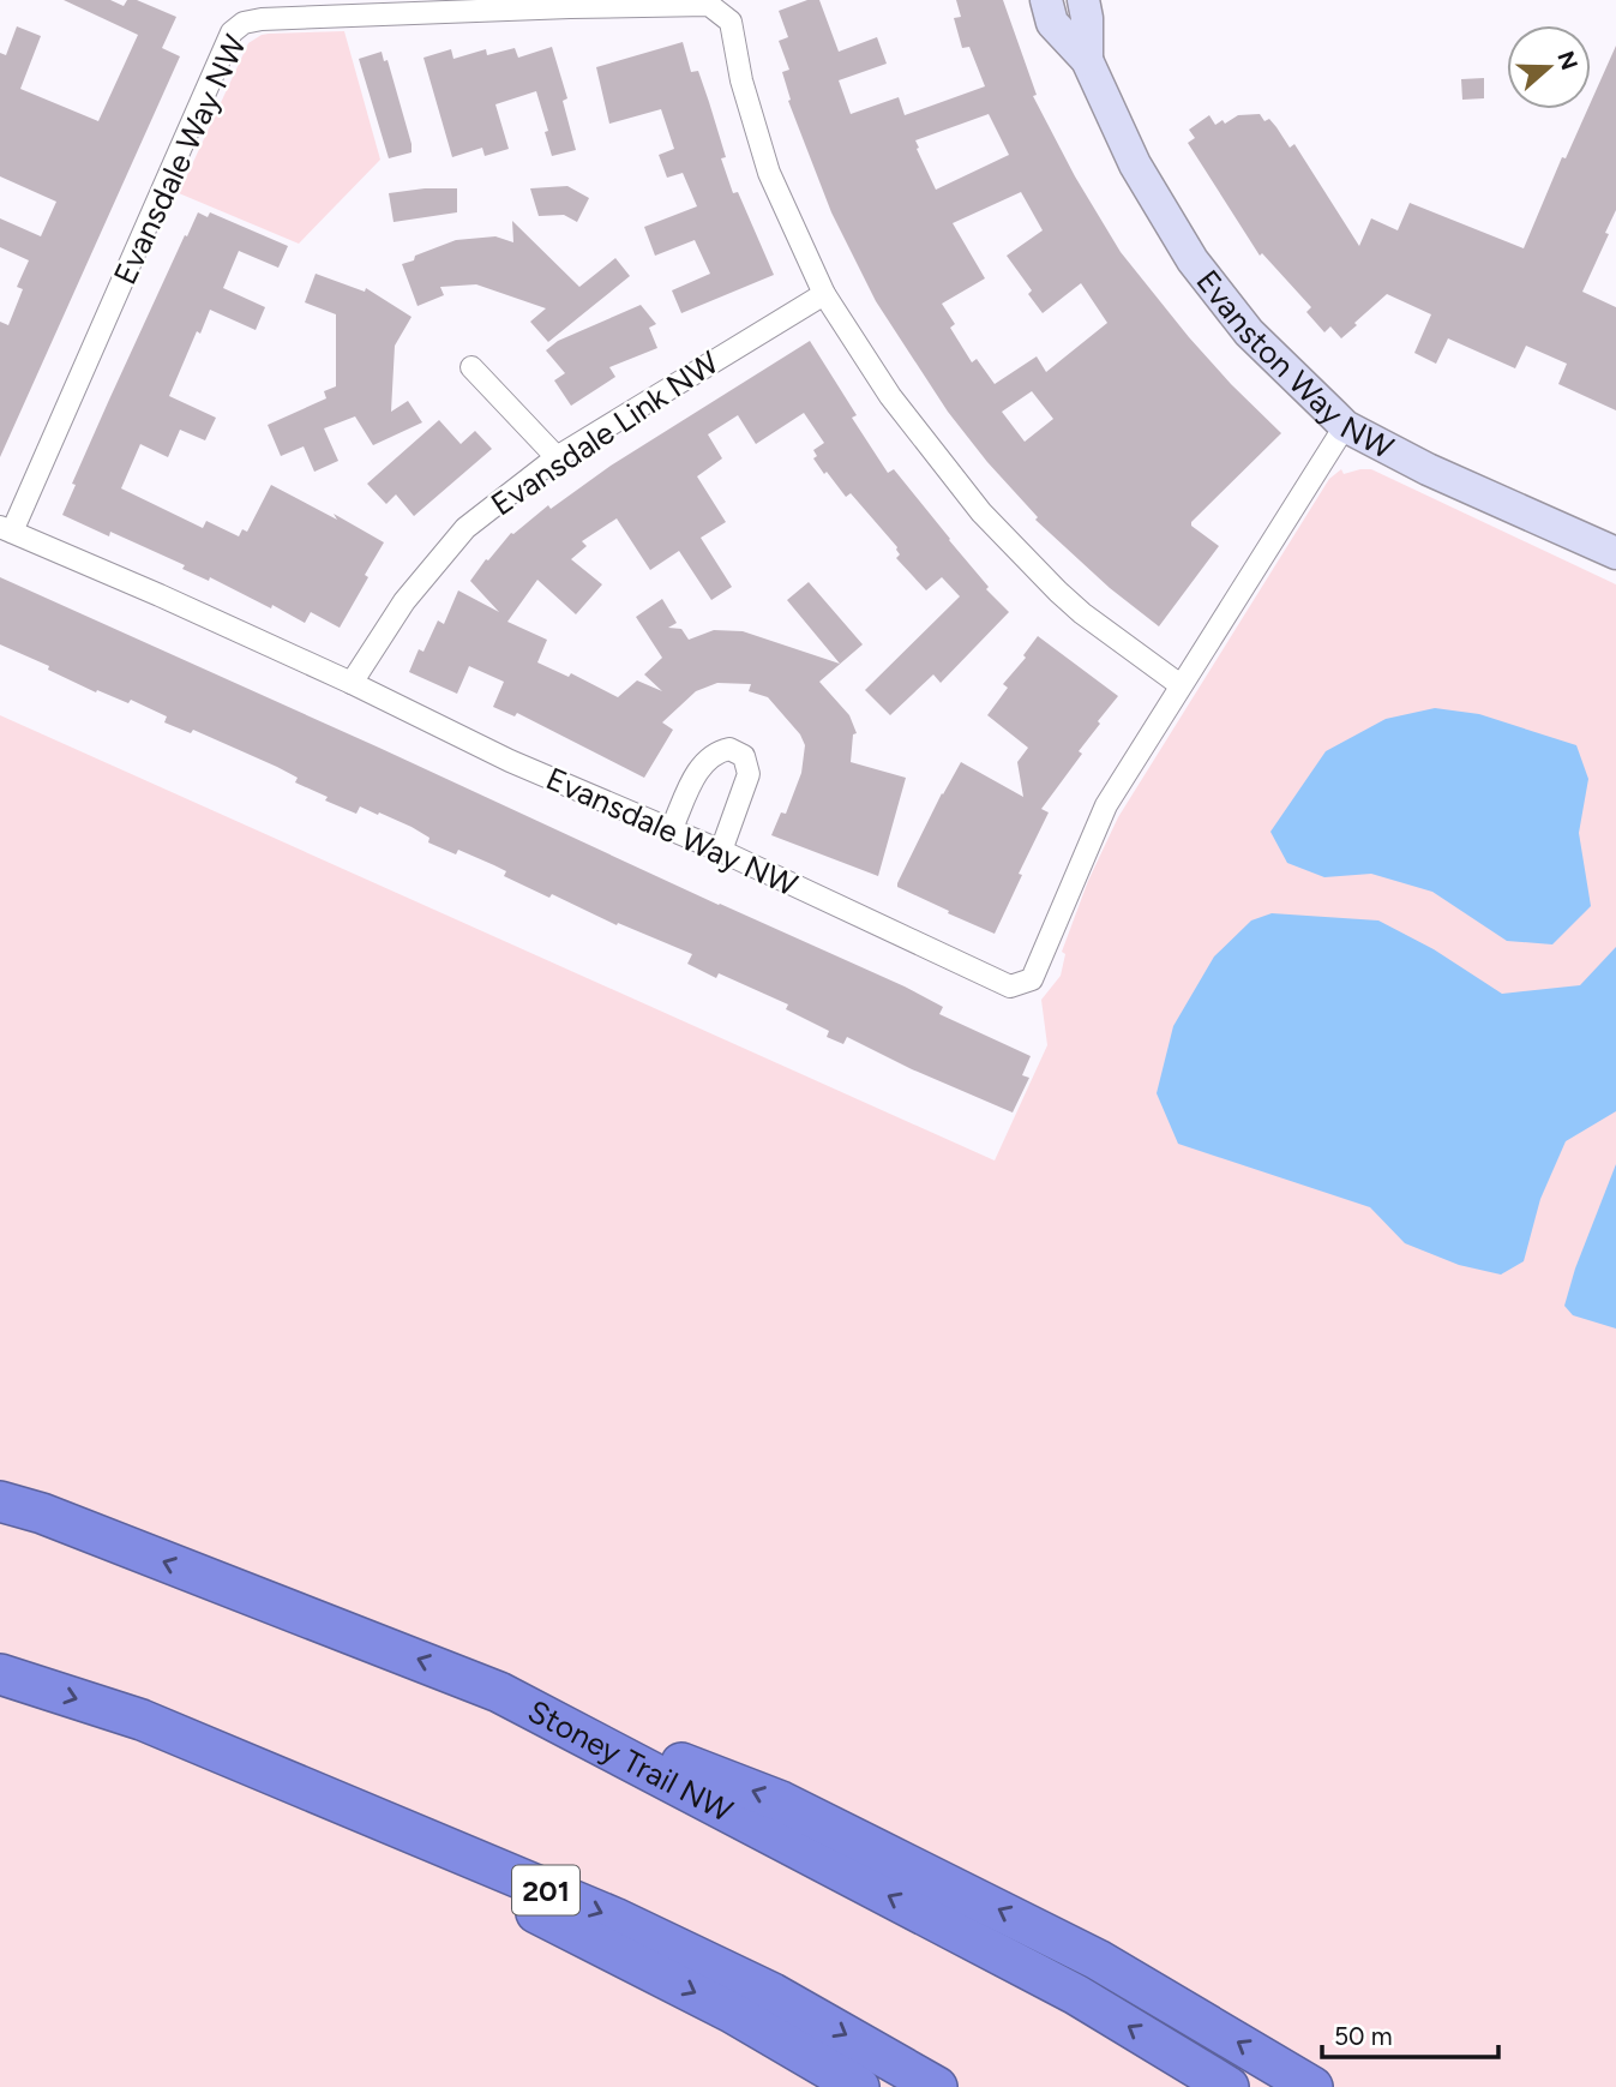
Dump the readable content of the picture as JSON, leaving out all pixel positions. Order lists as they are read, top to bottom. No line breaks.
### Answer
{"streets":{"highway":["Stoney Trail NW","201"],"street":["Evansdale Way NW","Evanston Way NW","Evansdale Link NW"]},"crossings":[["Evansdale Way NW","Evanston Way NW"],["Evansdale Way NW","Evansdale Link NW"]],"scale_bar":"50 m","north":"right"}
